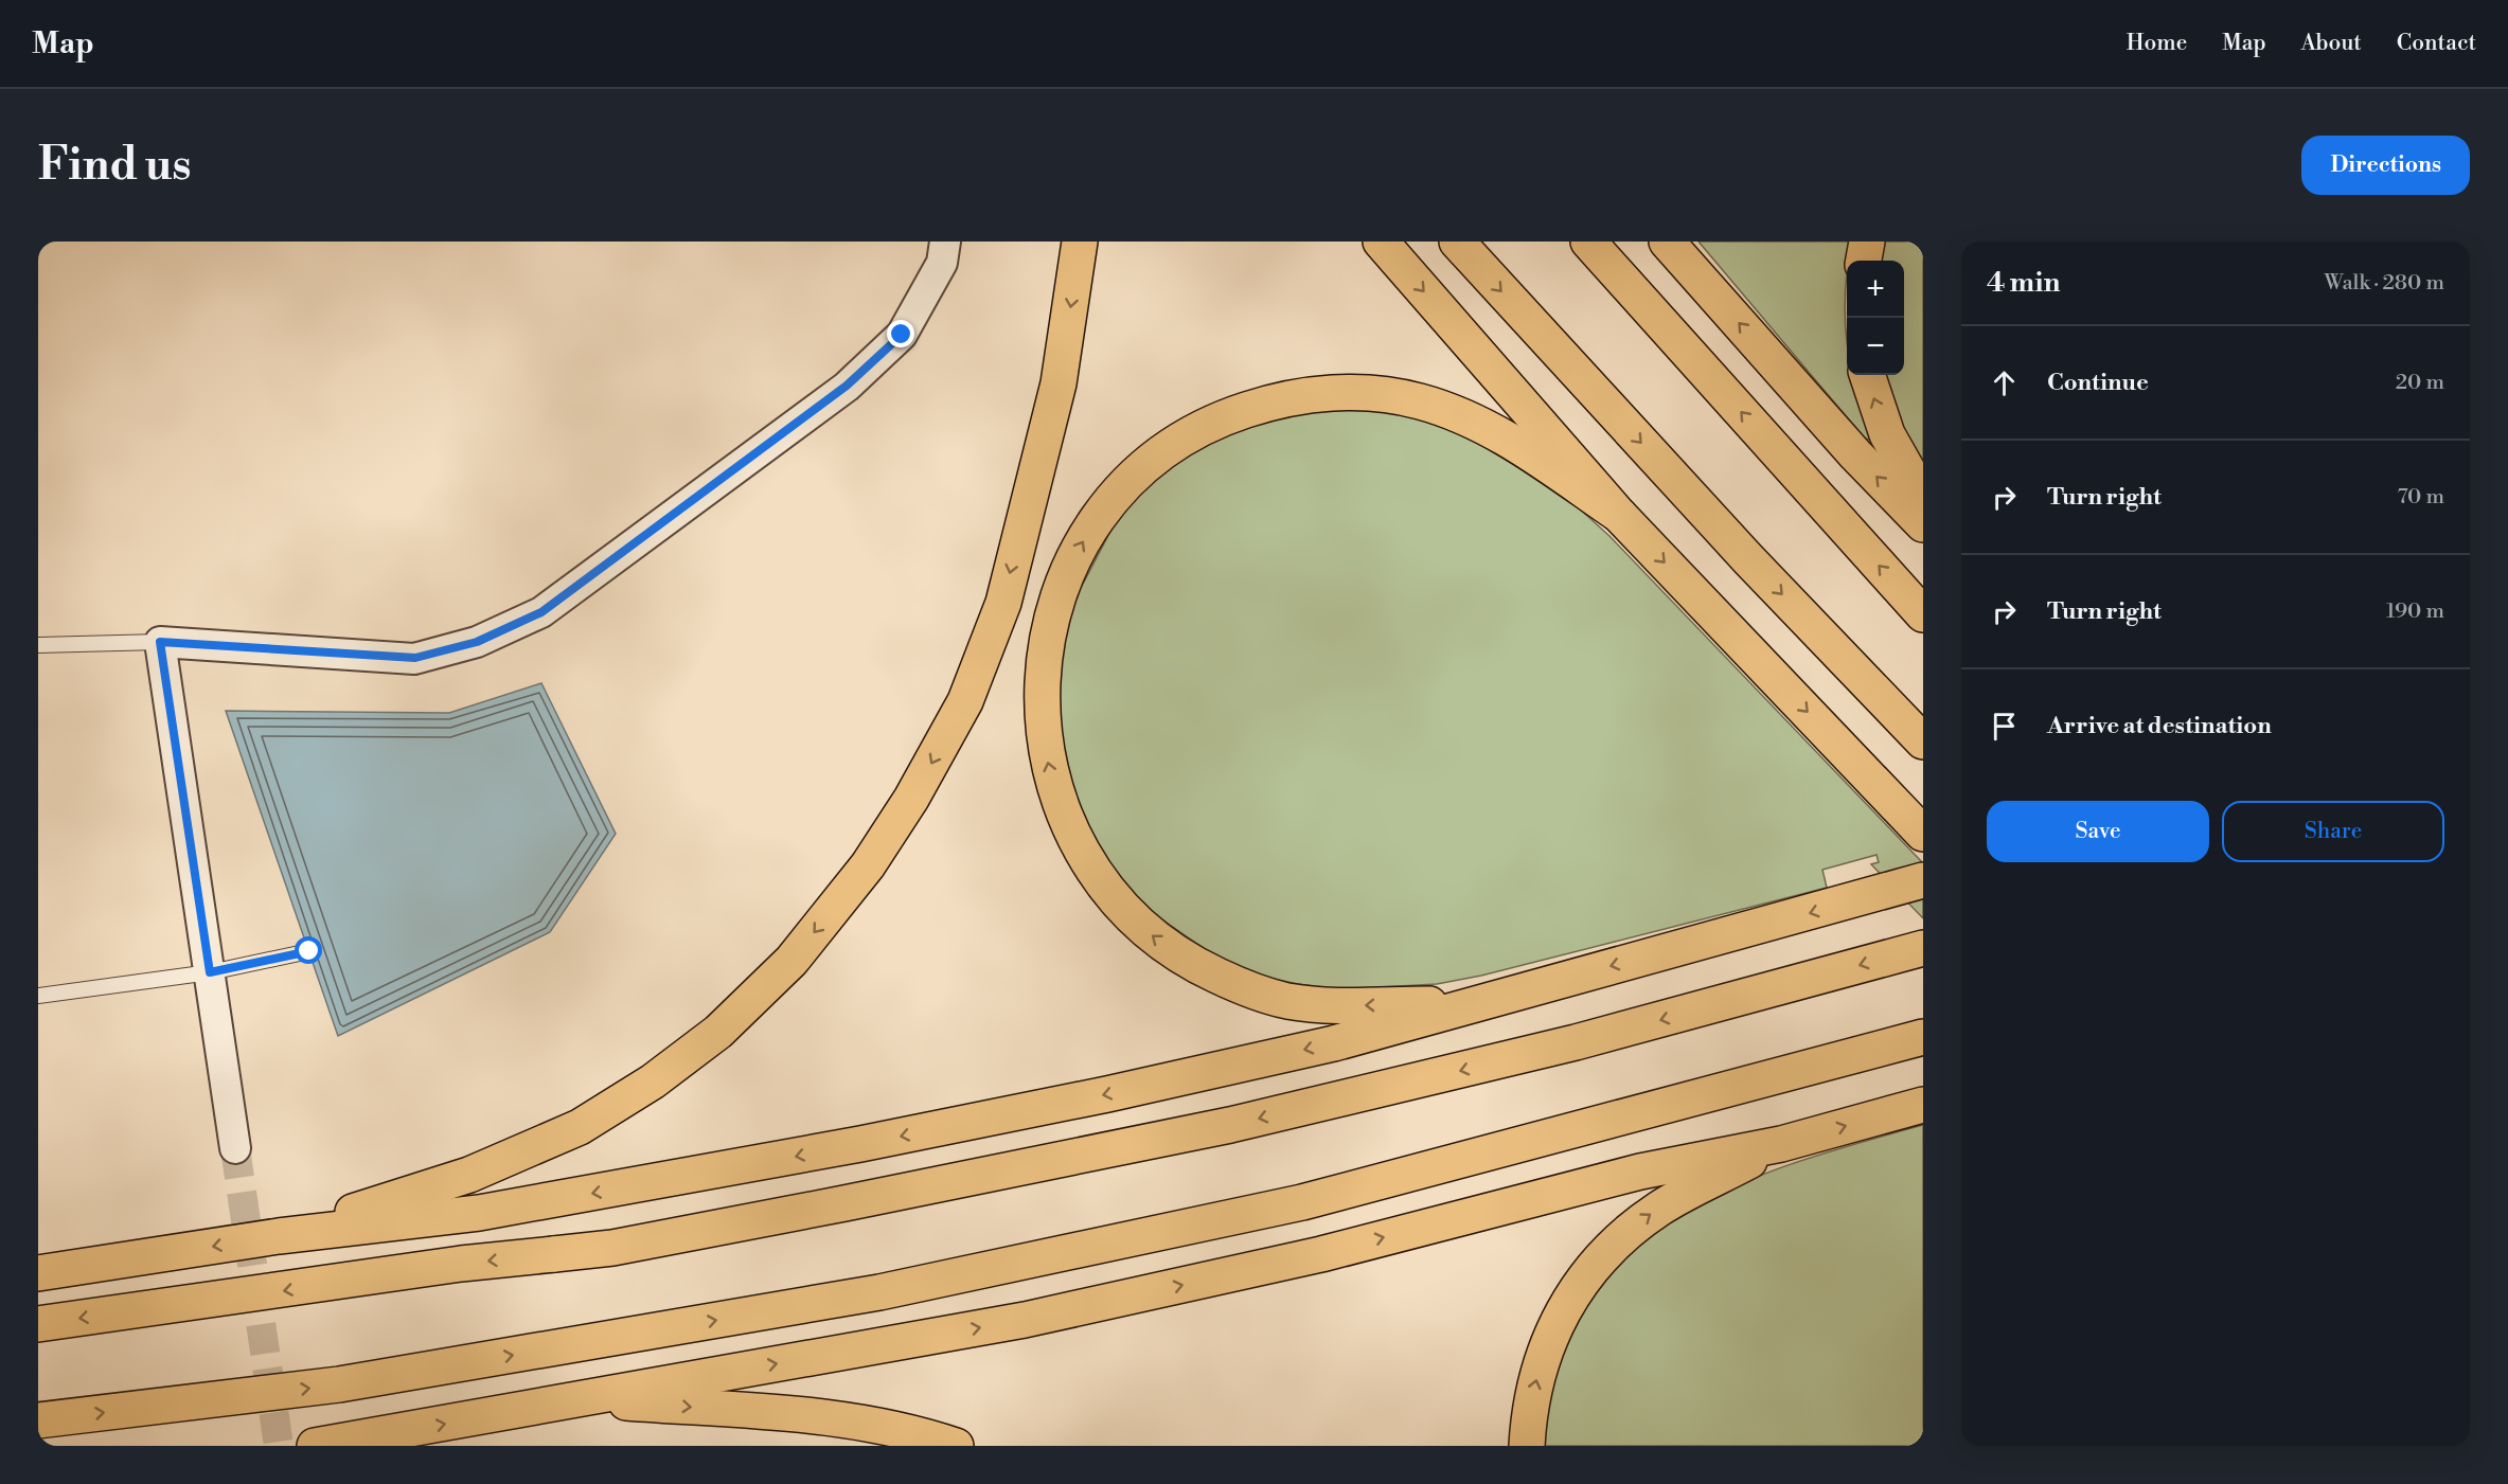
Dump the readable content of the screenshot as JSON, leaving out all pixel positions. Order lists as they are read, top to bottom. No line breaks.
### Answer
{"page":{"header":"Map","nav":["Home","Map","About","Contact"],"buttons":["Directions",["Save","Share"]],"title":"Find us","heading":["4 min","Walk · 280 m"],"map_buttons":["+","−"],"list":[["Continue","20 m"],["Turn right","70 m"],["Turn right","190 m"],"Arrive at destination"]}}
